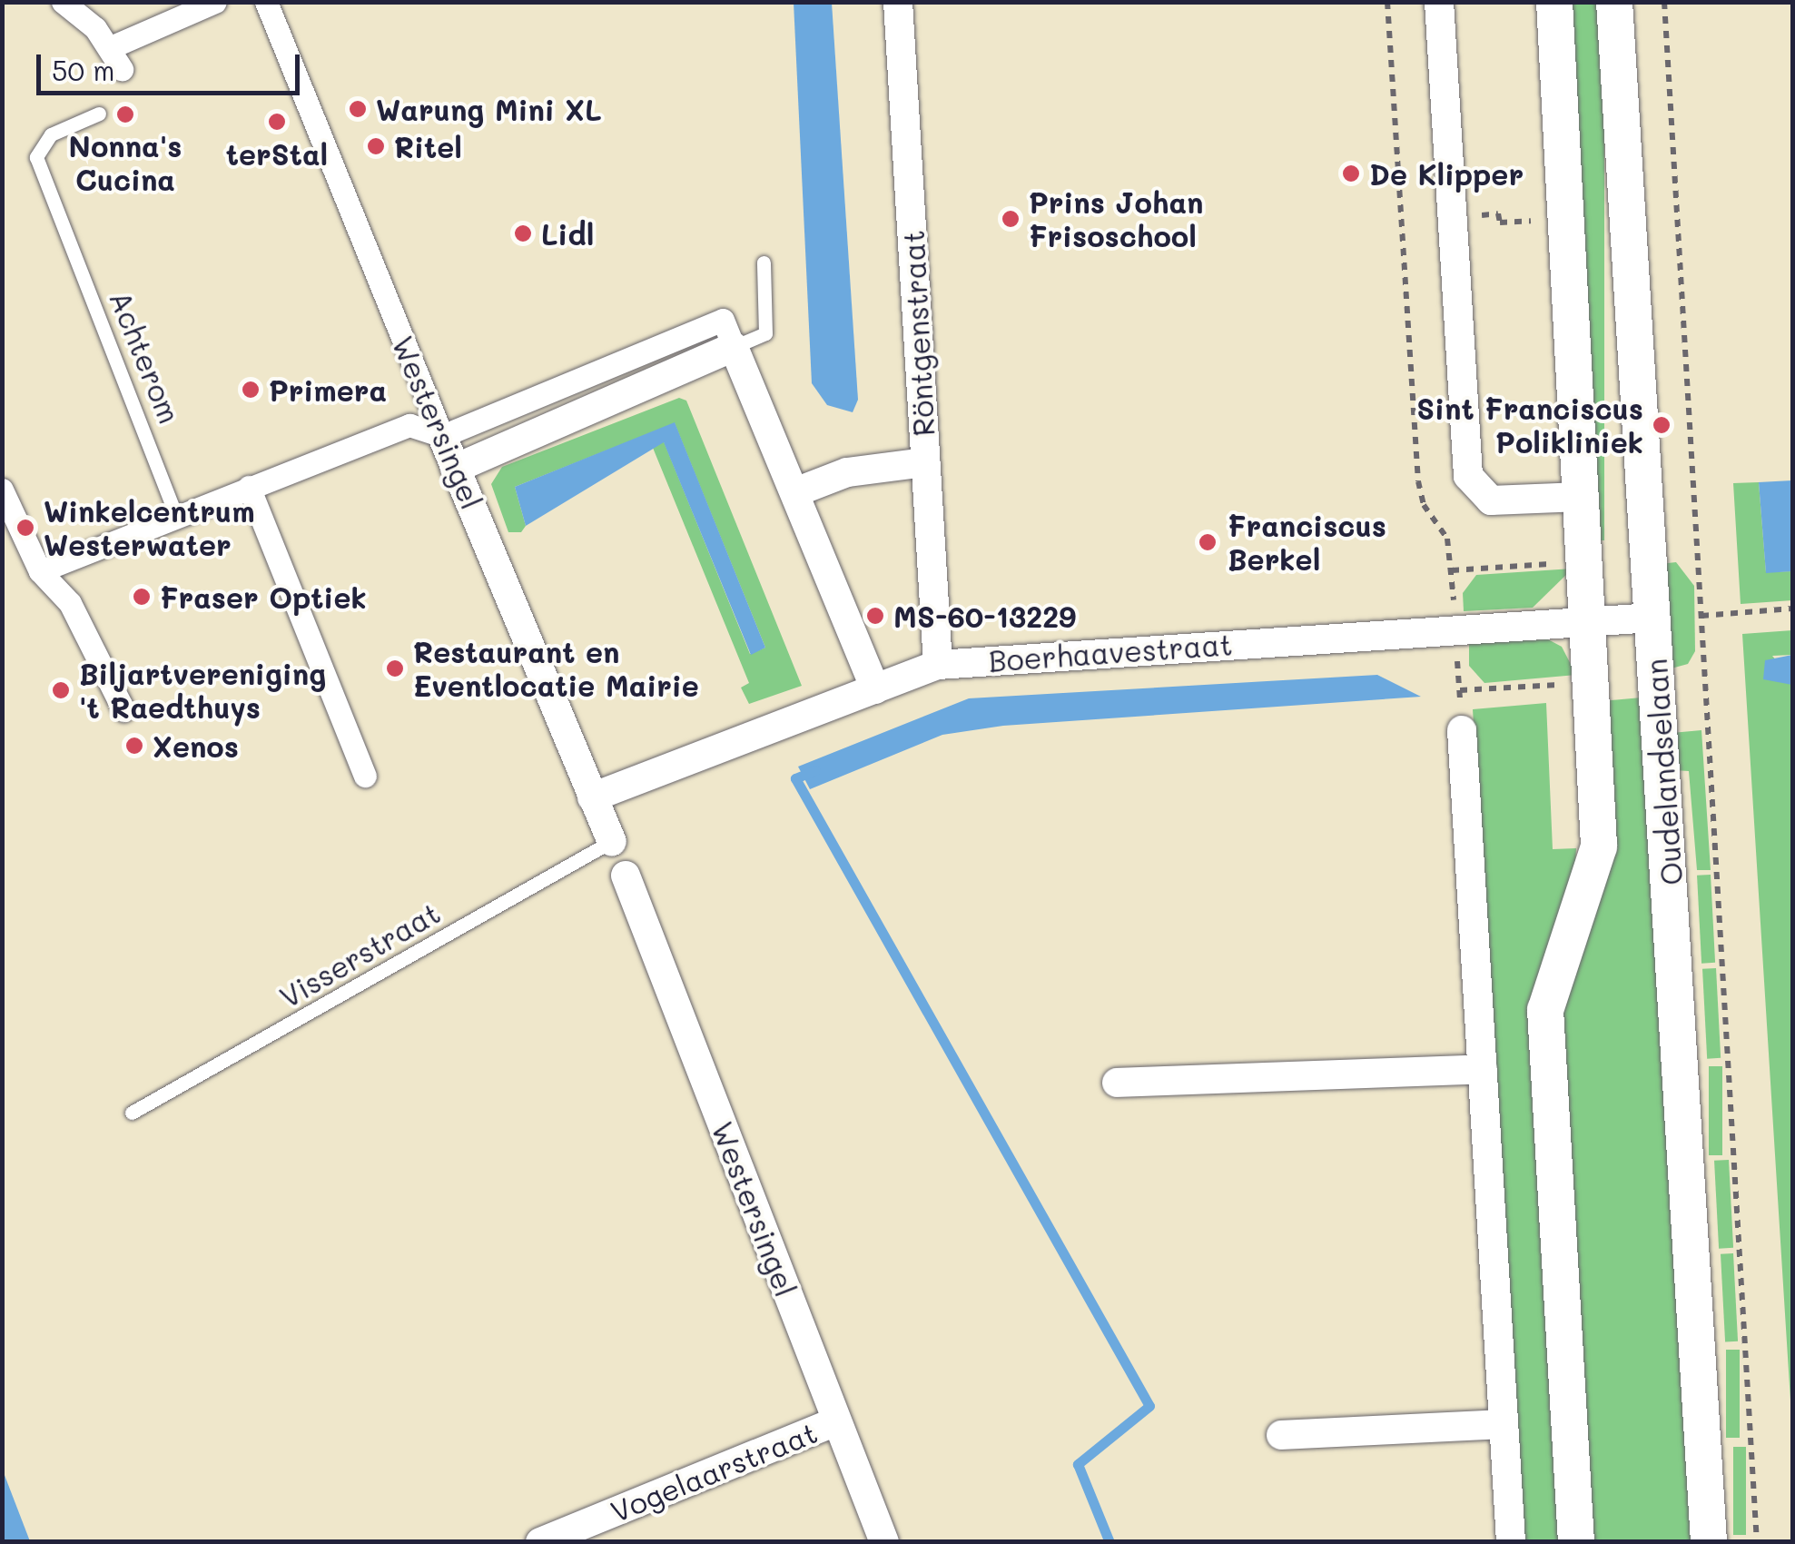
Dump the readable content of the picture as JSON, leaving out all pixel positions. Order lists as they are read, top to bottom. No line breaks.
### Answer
{"streets":{"street":["Röntgenstraat","Westersingel","Boerhaavestraat","Oudelandselaan","Vogelaarstraat"],"lane":["Achterom","Visserstraat"]},"crossings":[["Röntgenstraat","Boerhaavestraat"],["Westersingel","Boerhaavestraat"],["Westersingel","Visserstraat"],["Westersingel","Vogelaarstraat"],["Boerhaavestraat","Oudelandselaan"]],"places":["Warung Mini XL","Nonna's Cucina","terStal","Ritel","De Klipper","Prins Johan Frisoschool","Lidl","Primera","Sint Franciscus Polikliniek","Winkelcentrum Westerwater","Franciscus Berkel","Fraser Optiek","MS-60-13229","Restaurant en Eventlocatie Mairie","Biljartvereniging 't Raedthuys","Xenos"],"scale_bar":"50 m"}
